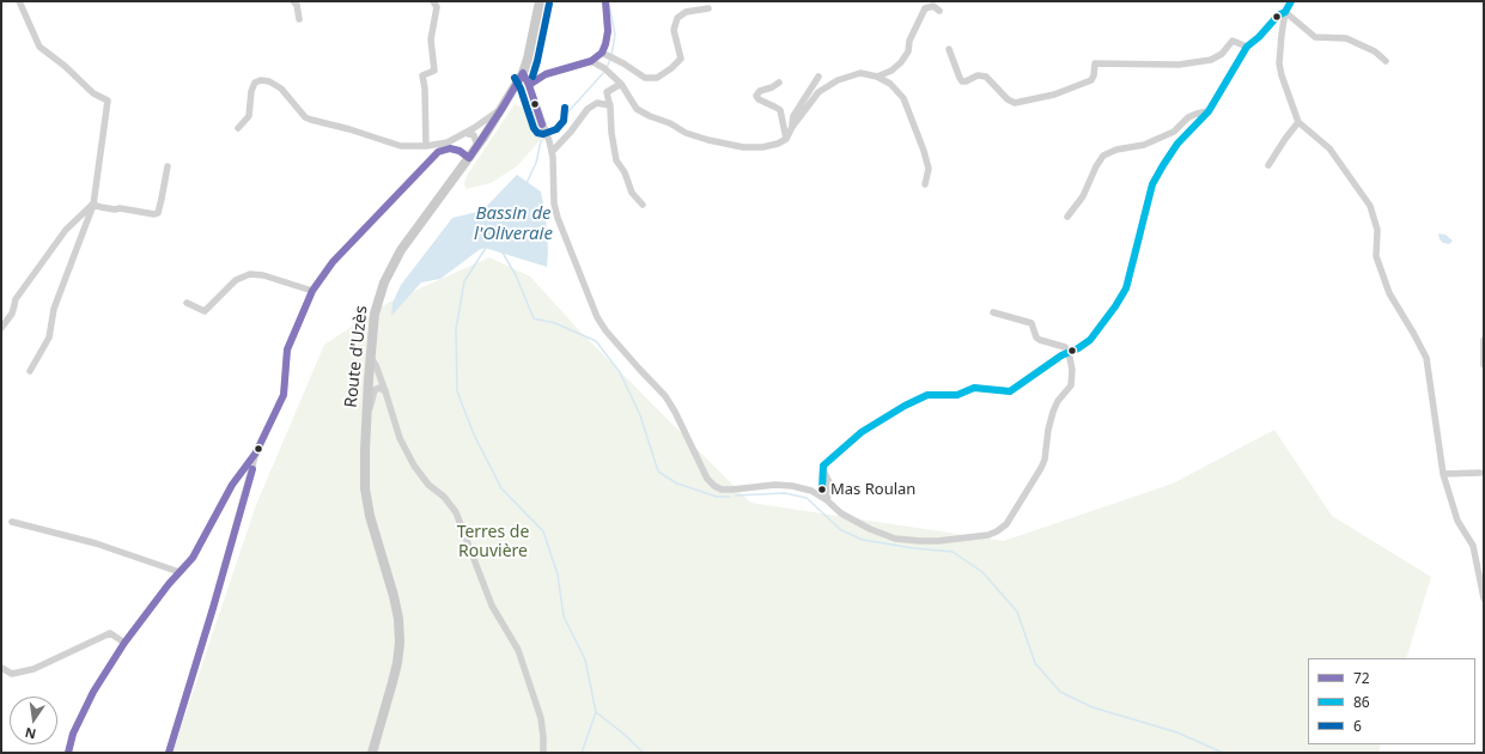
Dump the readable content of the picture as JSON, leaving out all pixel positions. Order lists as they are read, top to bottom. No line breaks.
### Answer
{"streets":{"main road":["Route d'Uzès"]},"water":["Bassin de l'Oliveraie"],"parks":["Terres de Rouvière"],"places":["Mas Roulan"],"lines":["transit line 72","transit line 86","transit line 6"],"legend":["72","86","6"],"north":"bottom"}
